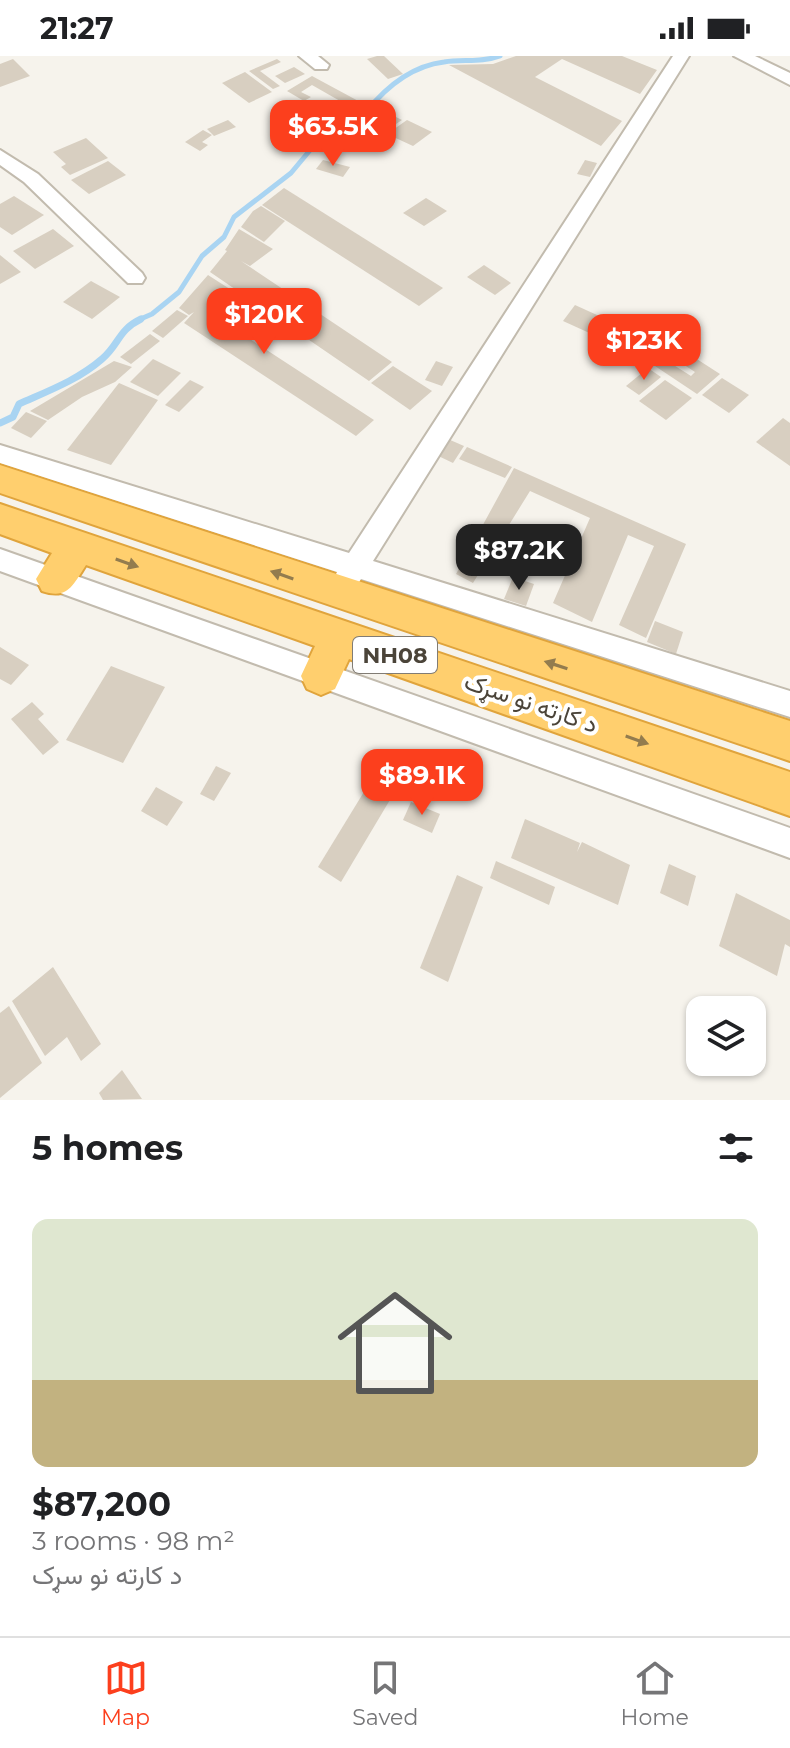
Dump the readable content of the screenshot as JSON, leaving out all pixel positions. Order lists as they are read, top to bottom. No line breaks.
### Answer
{"streets":{"highway":["NH08","د کارته نو سړک"]},"page":{"status":"21:27","price":["$63.5K","$120K","$123K","$87.2K","$89.1K"],"heading":"5 homes","list":[{"name":"$87,200","note":"3 rooms · 98 m² · د کارته نو سړک"}],"tabs":["Map","Saved","Home"]}}
